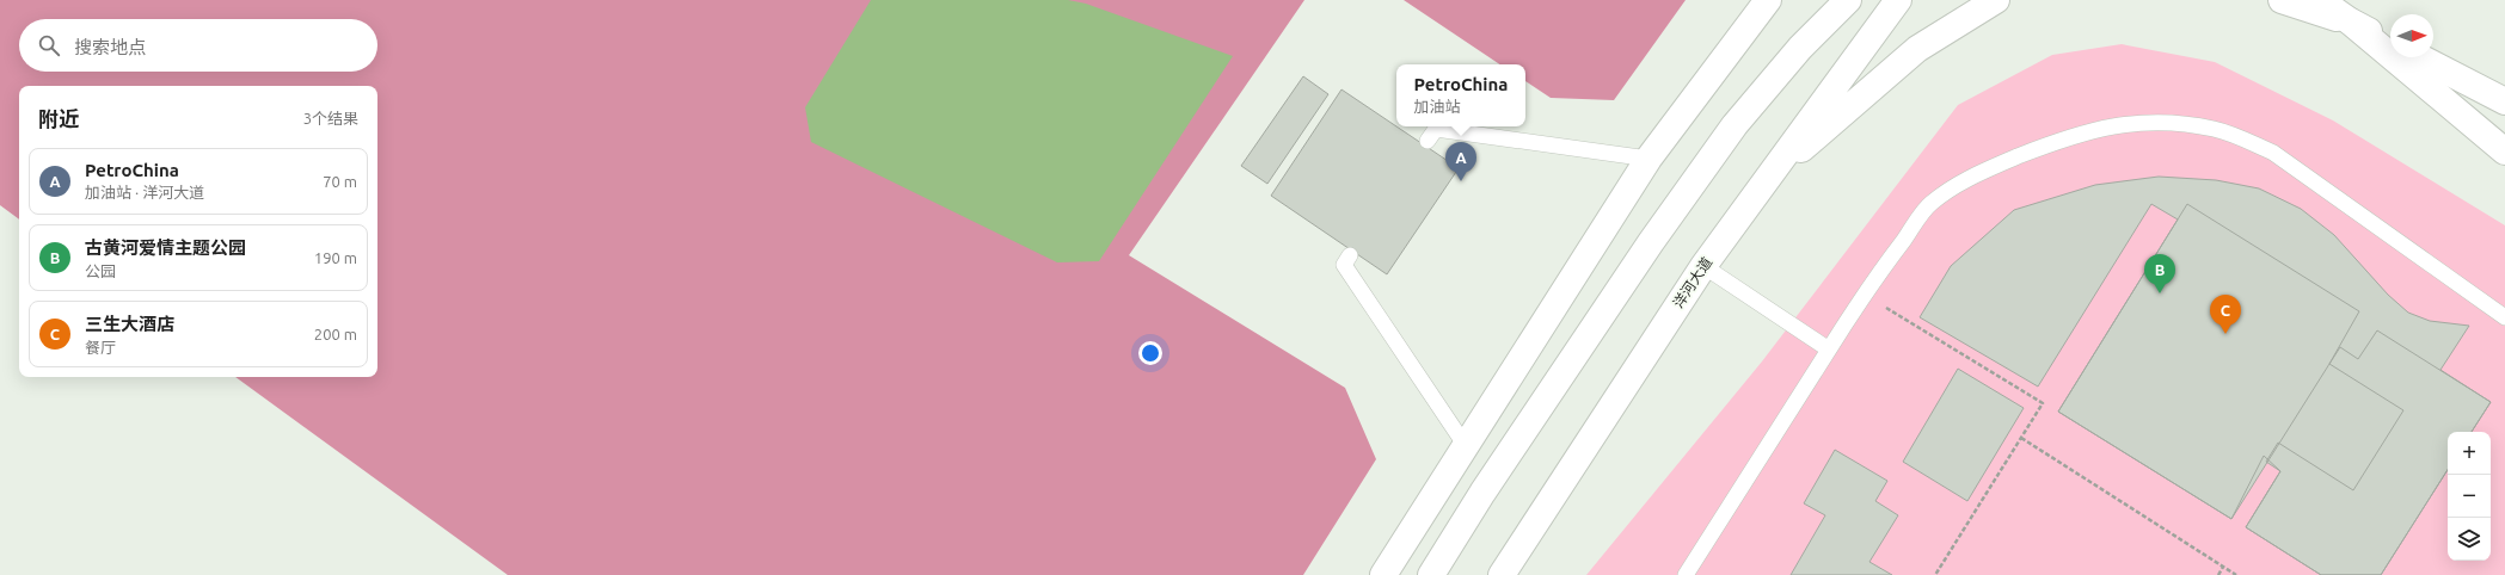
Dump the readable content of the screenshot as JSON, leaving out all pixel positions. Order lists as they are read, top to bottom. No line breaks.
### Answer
{"streets":{"main road":["洋河大道"]},"north":"right","page":{"search":"搜索地点","popup":["PetroChina","加油站"],"heading":["附近","3个结果"],"pins":["A","B","C"],"list":[{"mark":"A","name":"PetroChina","note":"加油站 · 洋河大道","value":"70 m"},{"mark":"B","name":"古黄河爱情主题公园","note":"公园","value":"190 m"},{"mark":"C","name":"三生大酒店","note":"餐厅","value":"200 m"}],"map_buttons":["+","−"]}}
